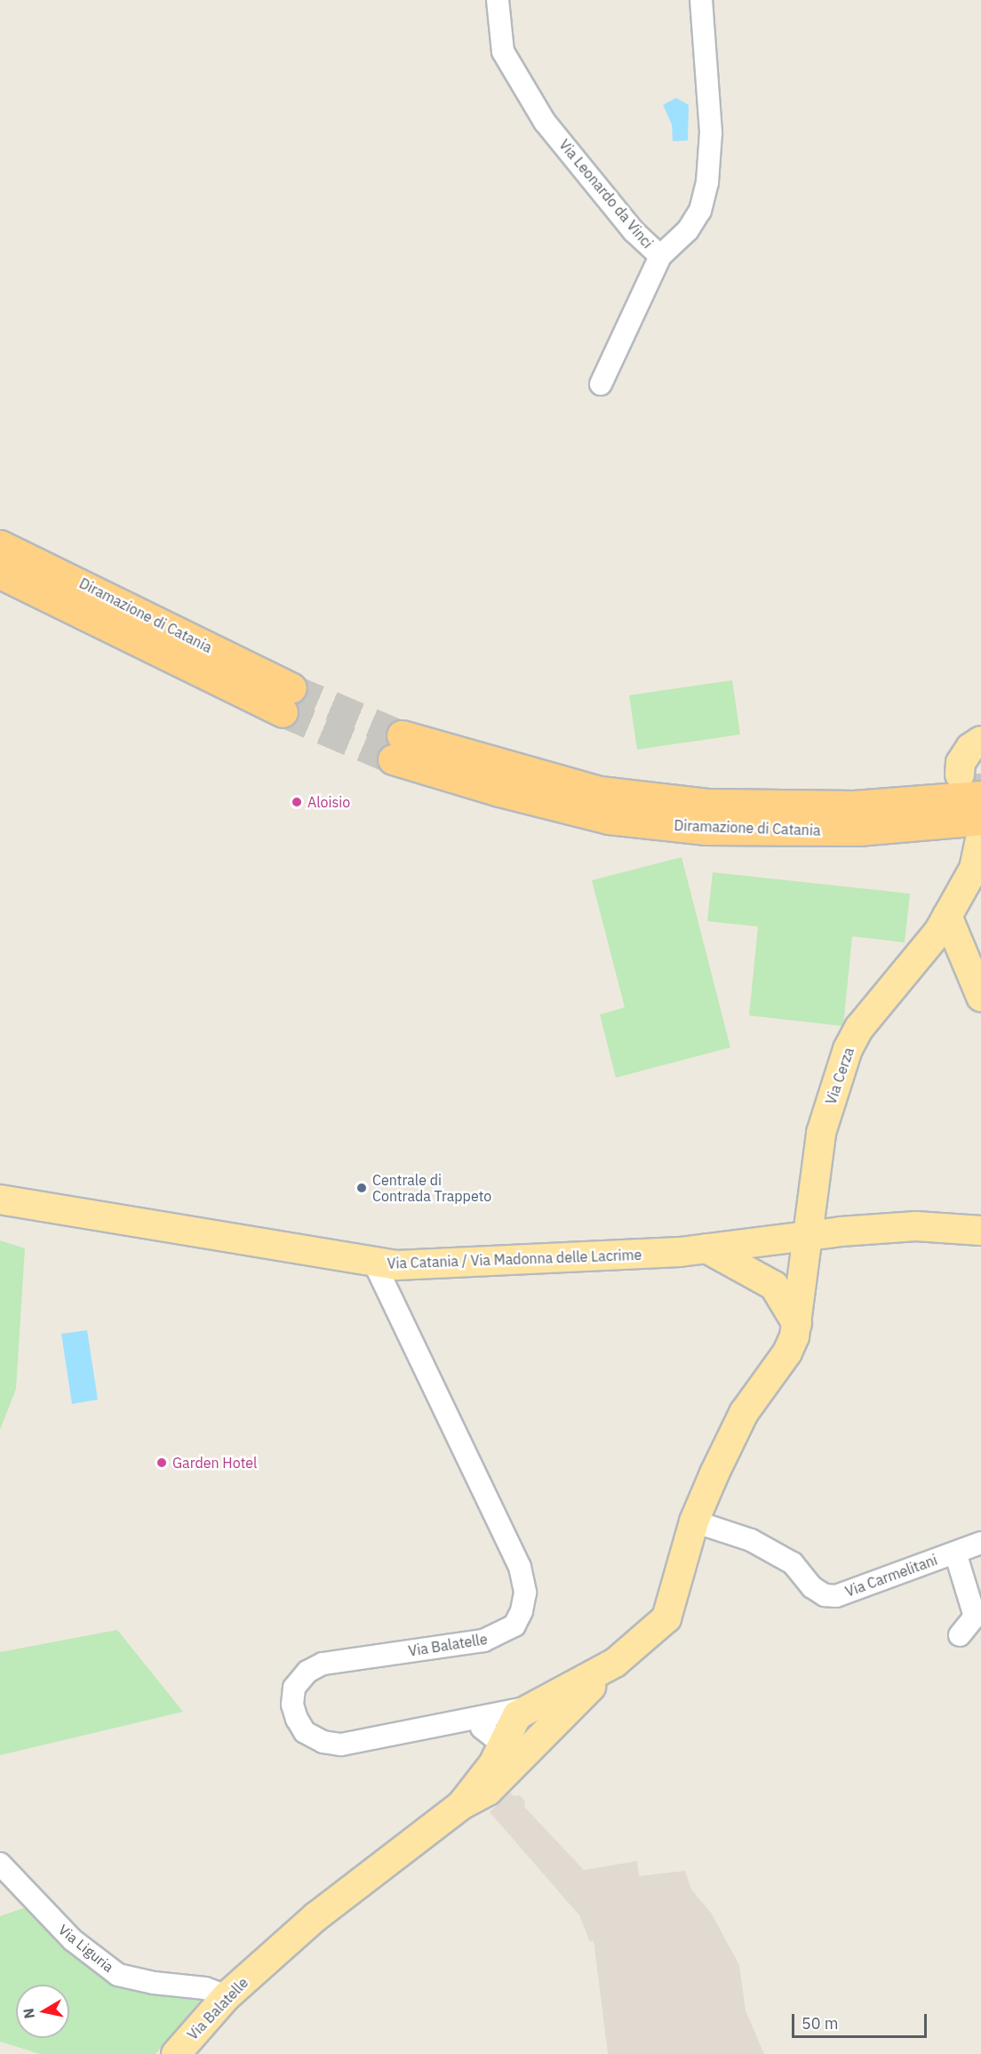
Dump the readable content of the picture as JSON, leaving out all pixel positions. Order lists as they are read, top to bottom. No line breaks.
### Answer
{"streets":{"highway":["Diramazione di Catania"],"main road":["Via Cerza","Via Catania / Via Madonna delle Lacrime","Via Balatelle"],"street":["Via Leonardo da Vinci","Via Carmelitani","Via Liguria"]},"crossings":[["Diramazione di Catania","Via Cerza"],["Via Cerza","Via Catania / Via Madonna delle Lacrime"],["Via Cerza","Via Carmelitani"],["Via Catania / Via Madonna delle Lacrime","Via Balatelle"],["Via Balatelle","Via Liguria"]],"places":["Aloisio","Centrale di Contrada Trappeto","Garden Hotel"],"scale_bar":"50 m","north":"left"}
